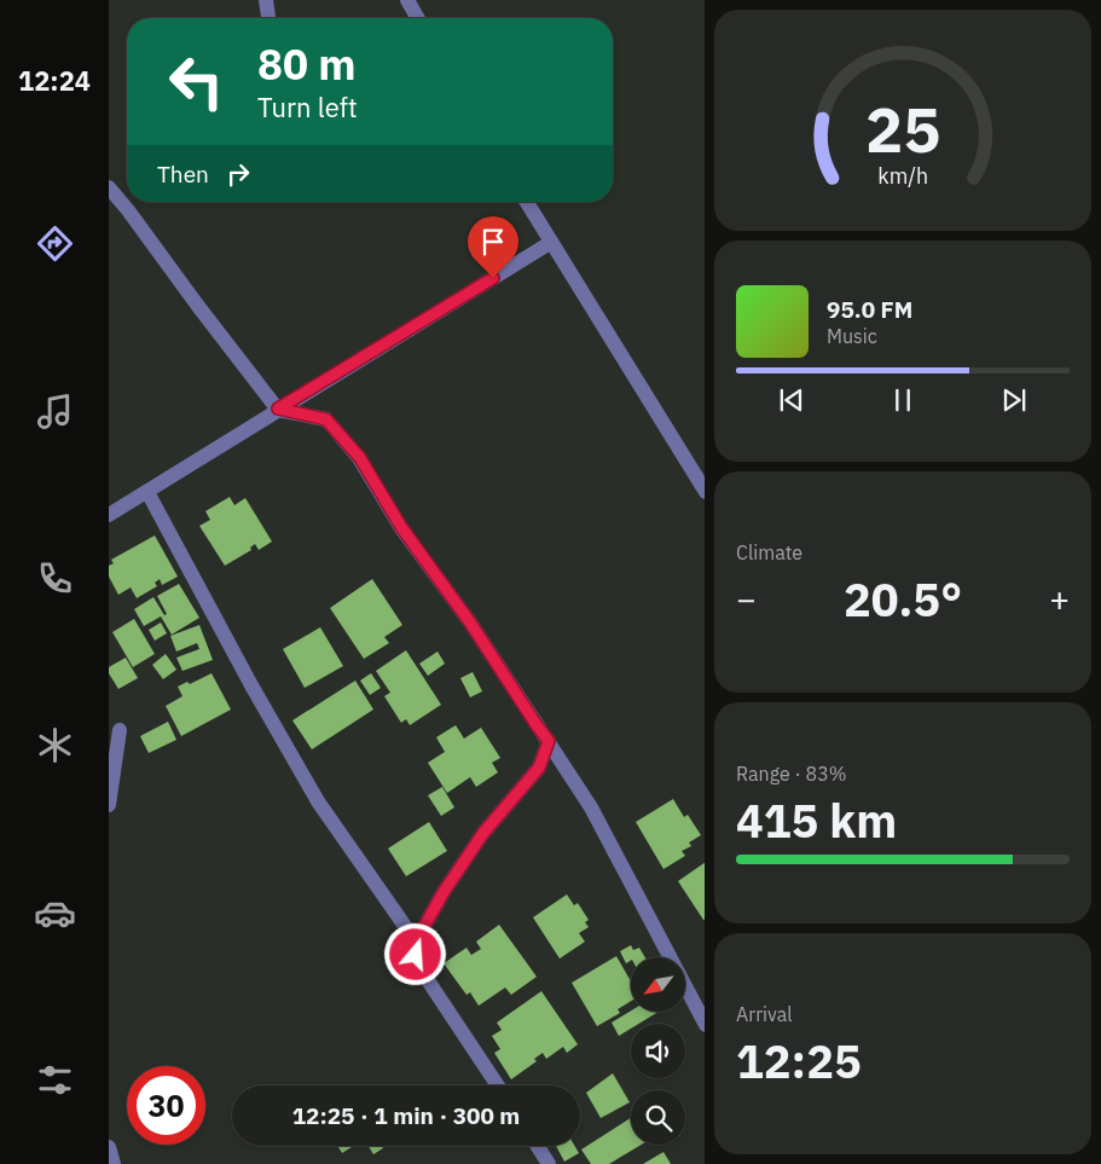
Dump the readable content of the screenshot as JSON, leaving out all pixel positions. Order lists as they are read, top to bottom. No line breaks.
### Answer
{"north":"bottom left","page":{"tabs":"12:24","turn":["80 m","Turn left"],"then":"Then","song":["95.0 FM","Music"],"tile":["Climate",["Range · 83%","415 km"],["Arrival","12:25"]],"heat":["−","20.5°","+"],"limit":"30","trip":"12:25 · 1 min · 300 m","gauge":["25","km/h"]}}
